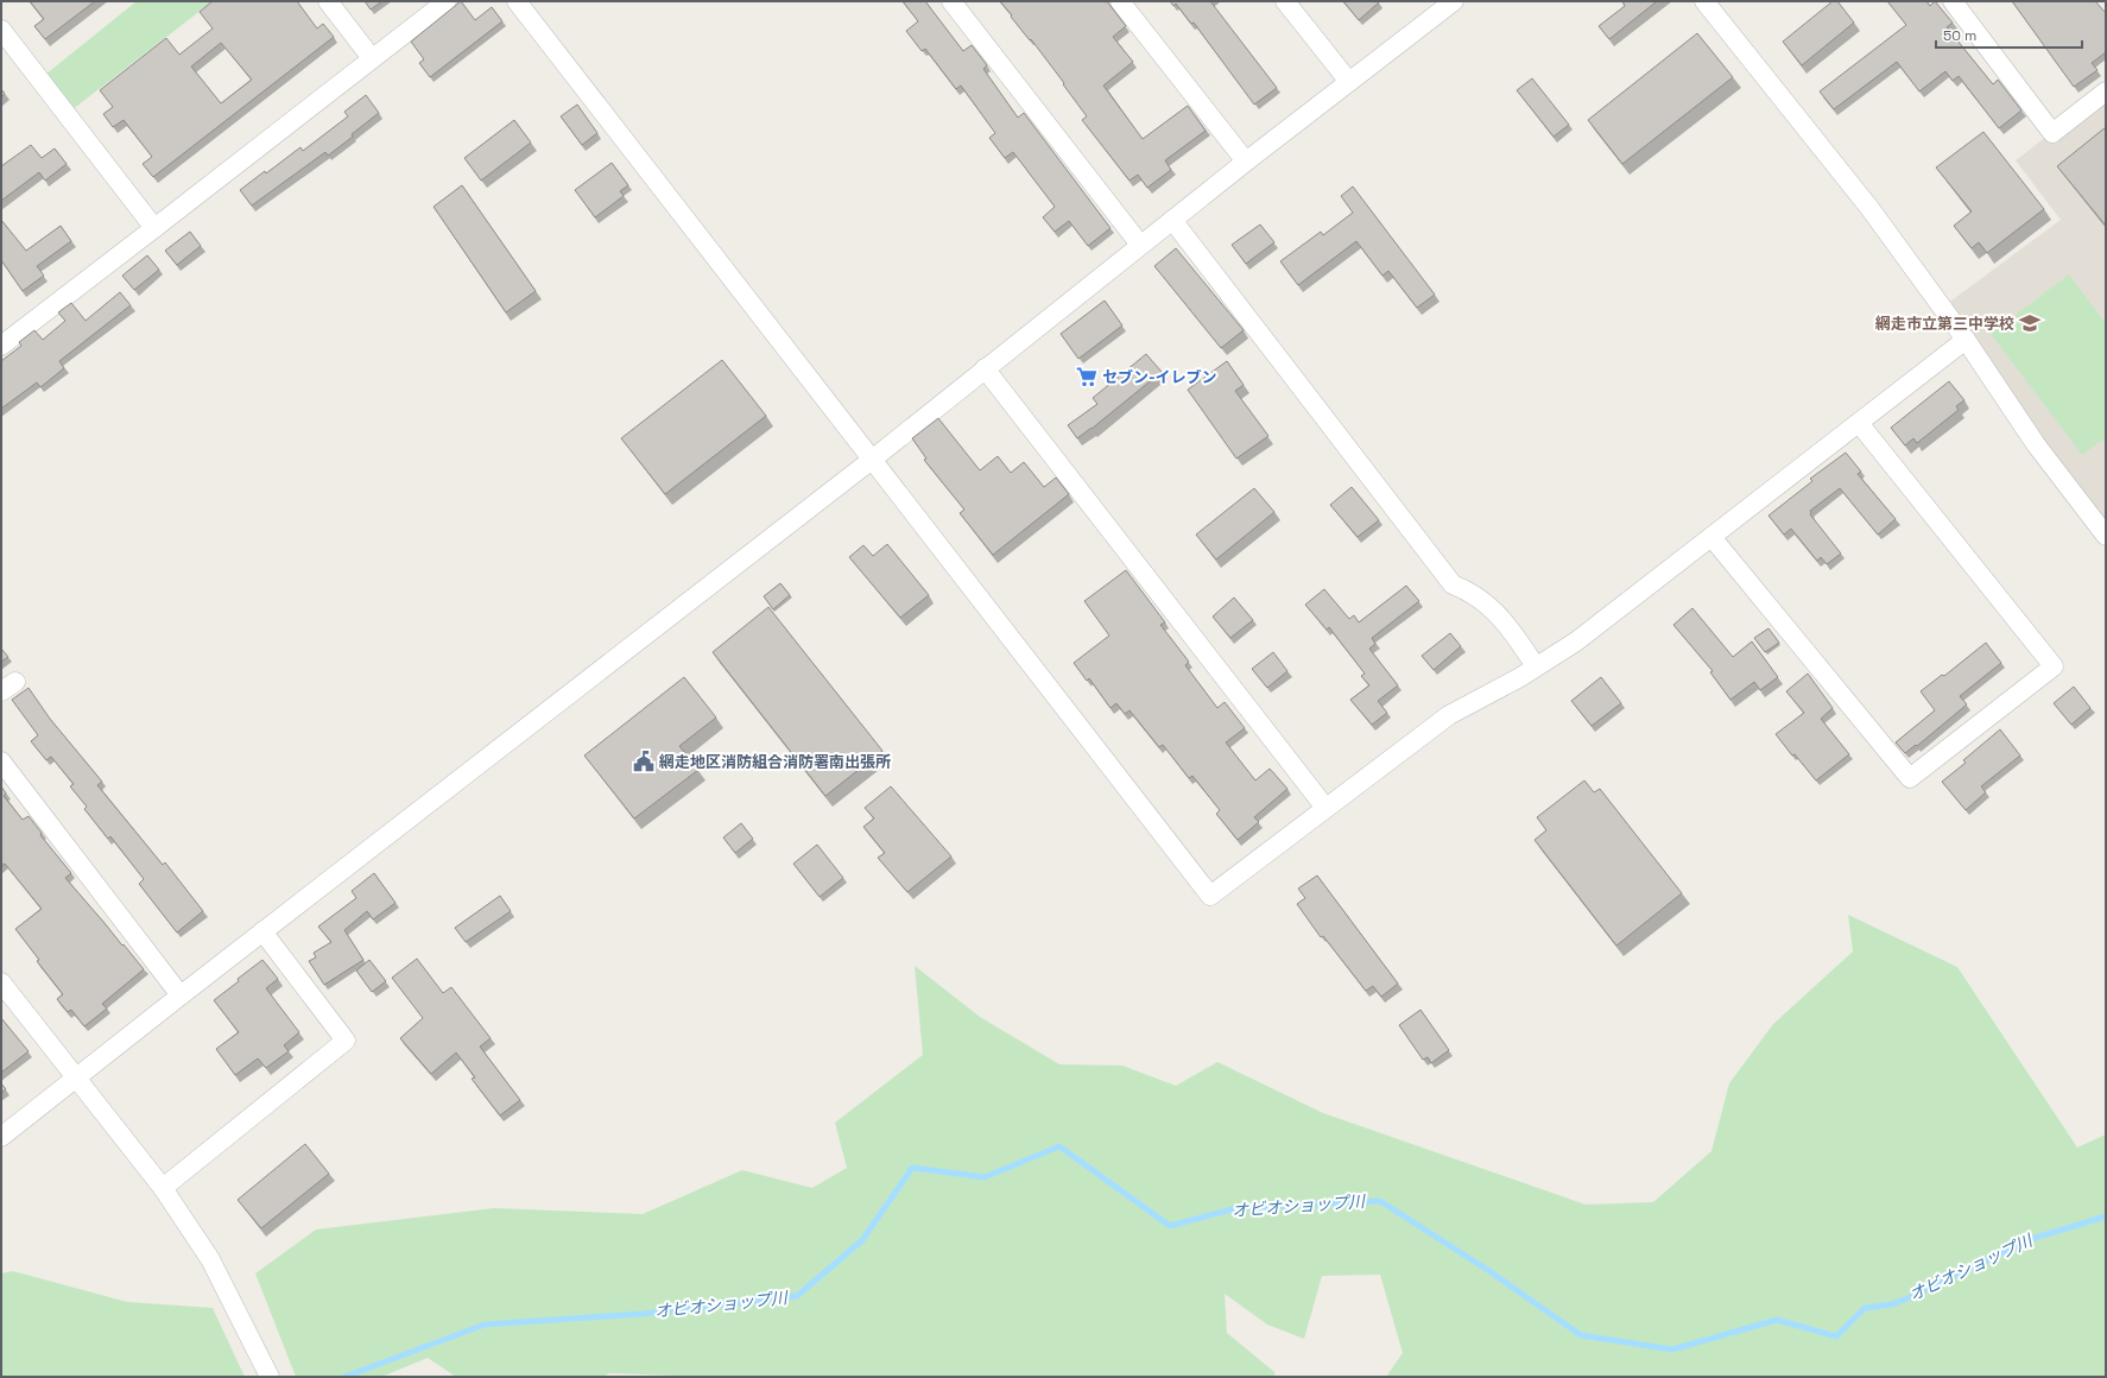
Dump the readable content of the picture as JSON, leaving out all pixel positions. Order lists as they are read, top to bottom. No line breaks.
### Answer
{"water":["オビオショップ川"],"places":{"school or university":["網走市立第三中学校"],"supermarket":["セブン-イレブン"],"public building":["網走地区消防組合消防署南出張所"]},"scale_bar":"50 m"}
